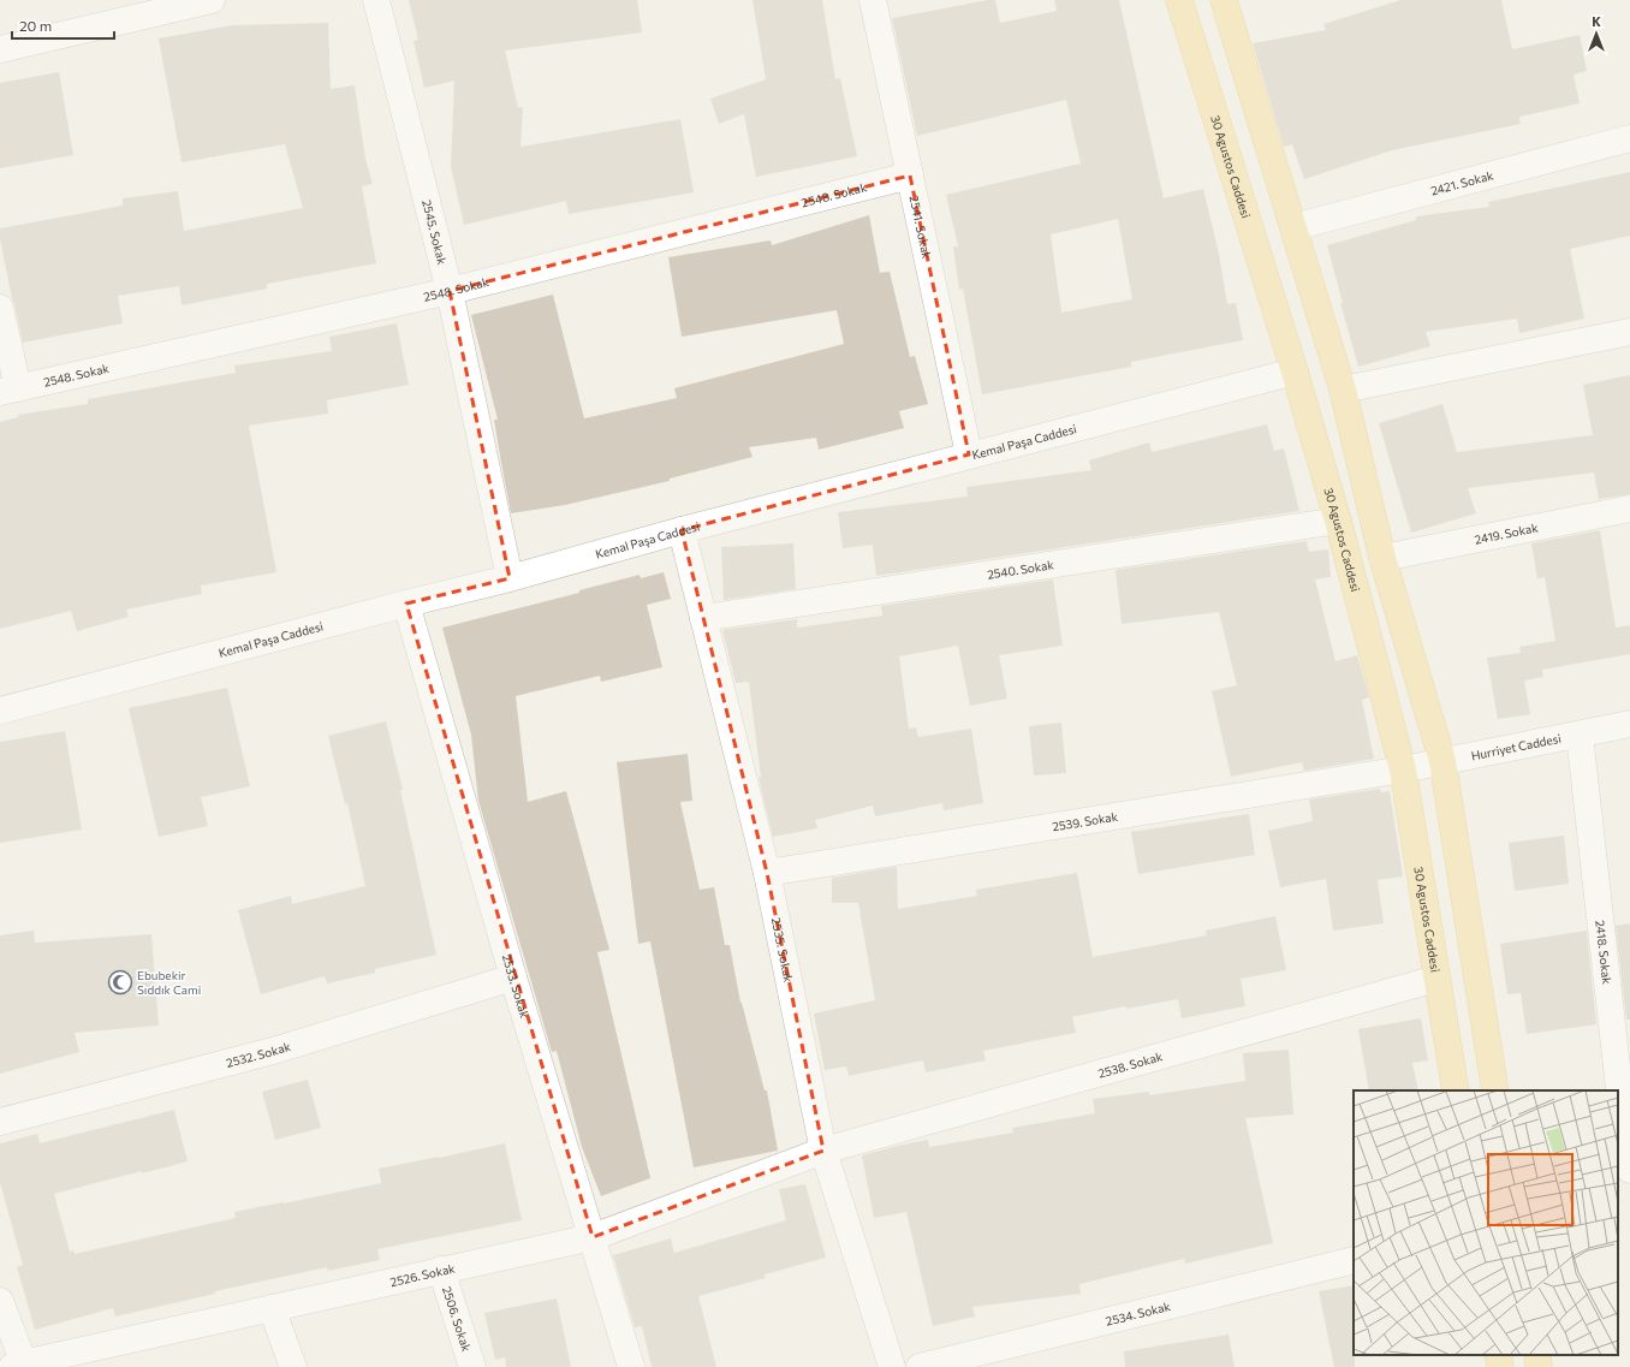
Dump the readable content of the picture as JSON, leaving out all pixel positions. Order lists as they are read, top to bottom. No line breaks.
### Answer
{"streets":{"main road":["30 Agustos Caddesi"],"street":["2421. Sokak","2548. Sokak","2541. Sokak","2545. Sokak","Kemal Paşa Caddesi","2419. Sokak","2540. Sokak","Hurriyet Caddesi","2539. Sokak","2535. Sokak","2418. Sokak","2533. Sokak","2532. Sokak","2538. Sokak","2526. Sokak","2534. Sokak","2506. Sokak"]},"crossings":[["30 Agustos Caddesi","Kemal Paşa Caddesi"],["30 Agustos Caddesi","2540. Sokak"],["30 Agustos Caddesi","Hurriyet Caddesi"],["30 Agustos Caddesi","2539. Sokak"],["30 Agustos Caddesi","2538. Sokak"],["2548. Sokak","2541. Sokak"],["2548. Sokak","2545. Sokak"],["2541. Sokak","Kemal Paşa Caddesi"],["2545. Sokak","Kemal Paşa Caddesi"],["Kemal Paşa Caddesi","2535. Sokak"],["Kemal Paşa Caddesi","2533. Sokak"],["2540. Sokak","2535. Sokak"],["Hurriyet Caddesi","2539. Sokak"],["Hurriyet Caddesi","2418. Sokak"],["2539. Sokak","2535. Sokak"],["2535. Sokak","2538. Sokak"],["2535. Sokak","2526. Sokak"],["2533. Sokak","2532. Sokak"],["2533. Sokak","2526. Sokak"],["2538. Sokak","2526. Sokak"],["2526. Sokak","2506. Sokak"]],"places":{"mosque":["Ebubekir Sıddık Cami"]},"scale_bar":"20 m","north":"top"}
